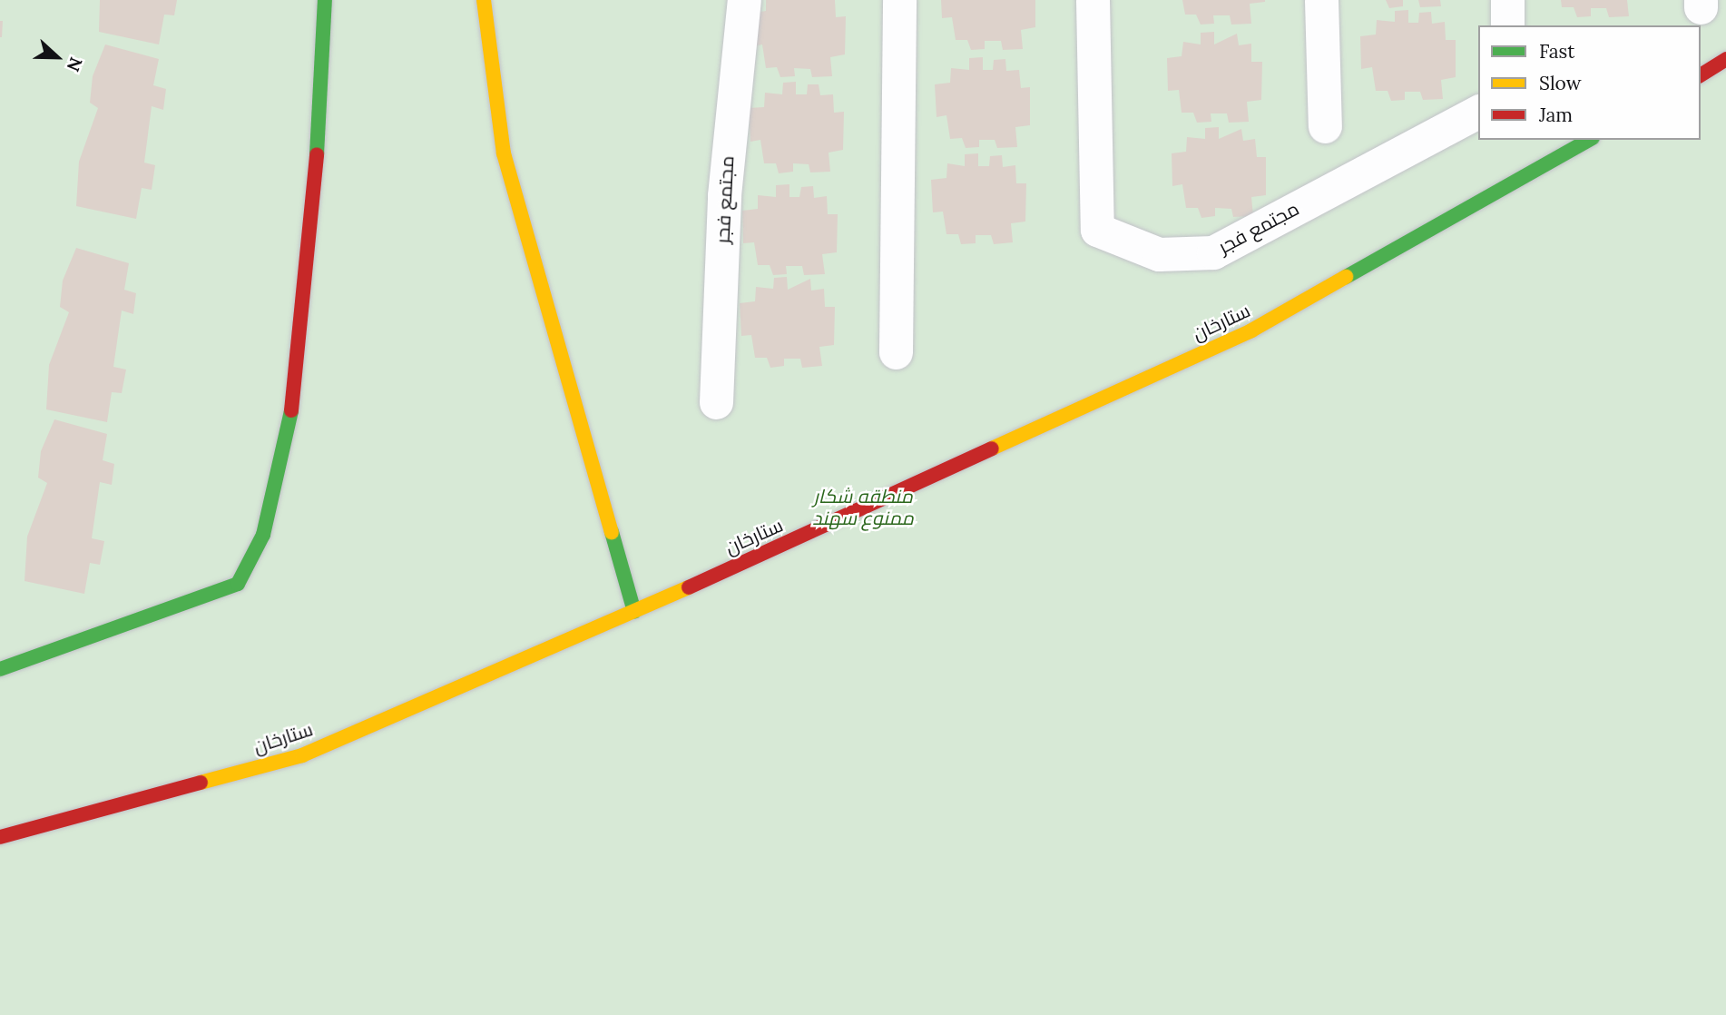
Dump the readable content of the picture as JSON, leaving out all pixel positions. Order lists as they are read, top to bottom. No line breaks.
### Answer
{"streets":{"street":["مجتمع فجر","ستارخان"]},"parks":["منطقه شکار ممنوع سهند"],"legend":["Fast","Slow","Jam"],"north":"right"}
